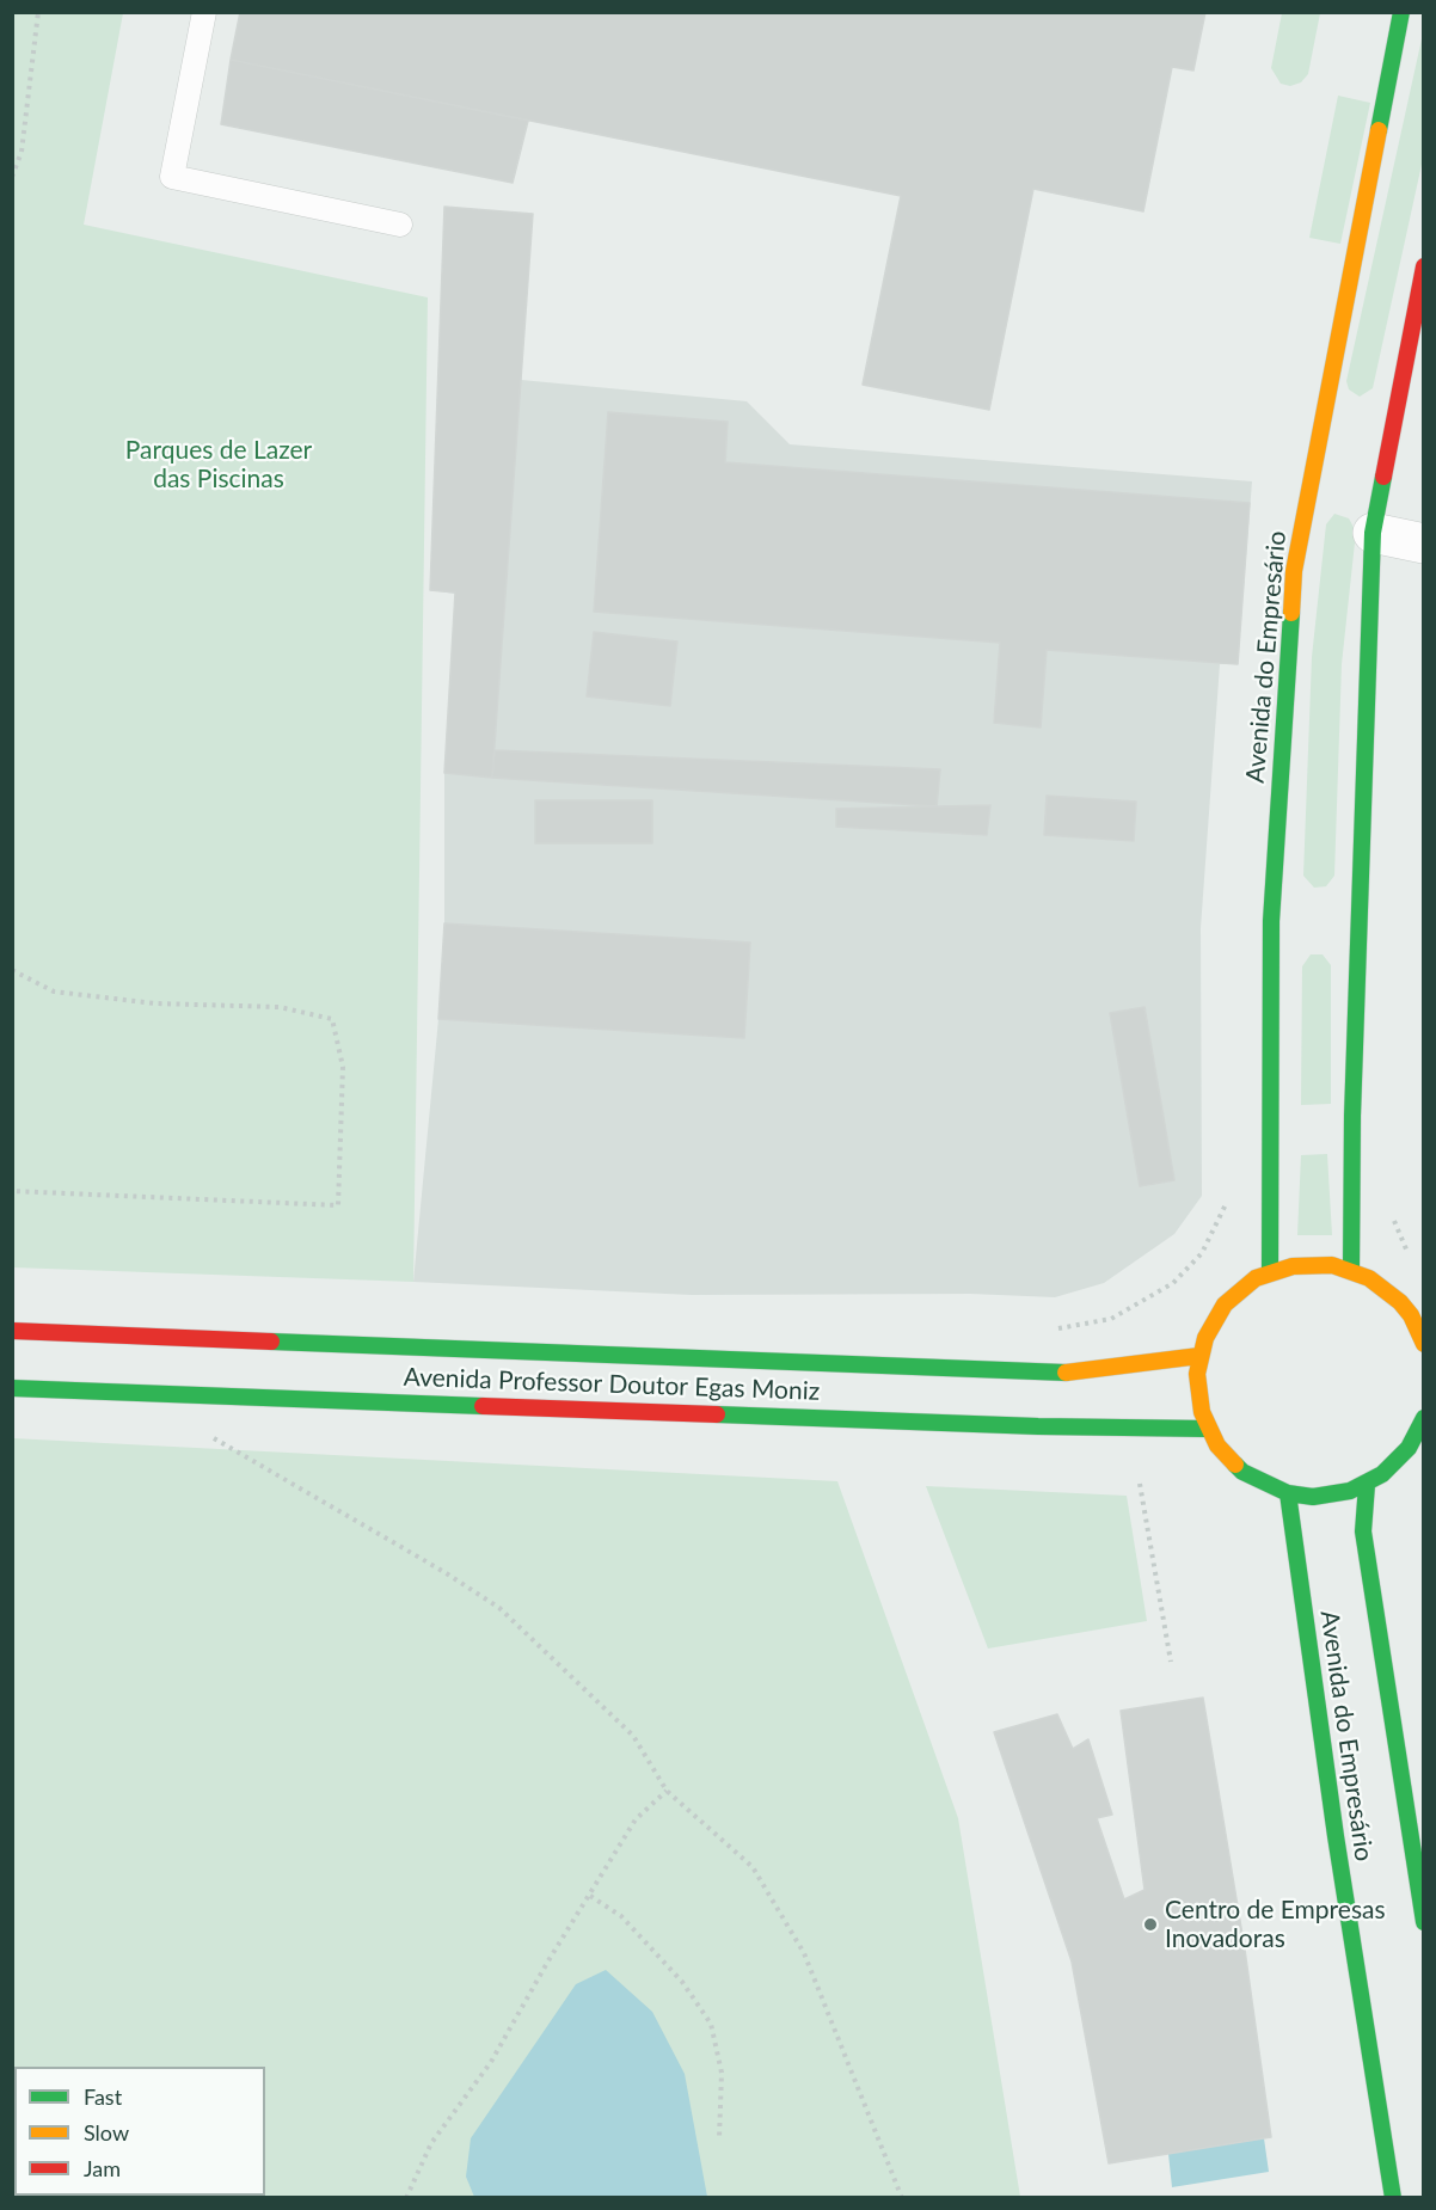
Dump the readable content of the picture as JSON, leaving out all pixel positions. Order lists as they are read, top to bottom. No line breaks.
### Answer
{"streets":{"main road":["Avenida do Empresário","Avenida Professor Doutor Egas Moniz"]},"parks":["Parques de Lazer das Piscinas"],"places":["Centro de Empresas Inovadoras"],"legend":["Fast","Slow","Jam"]}
